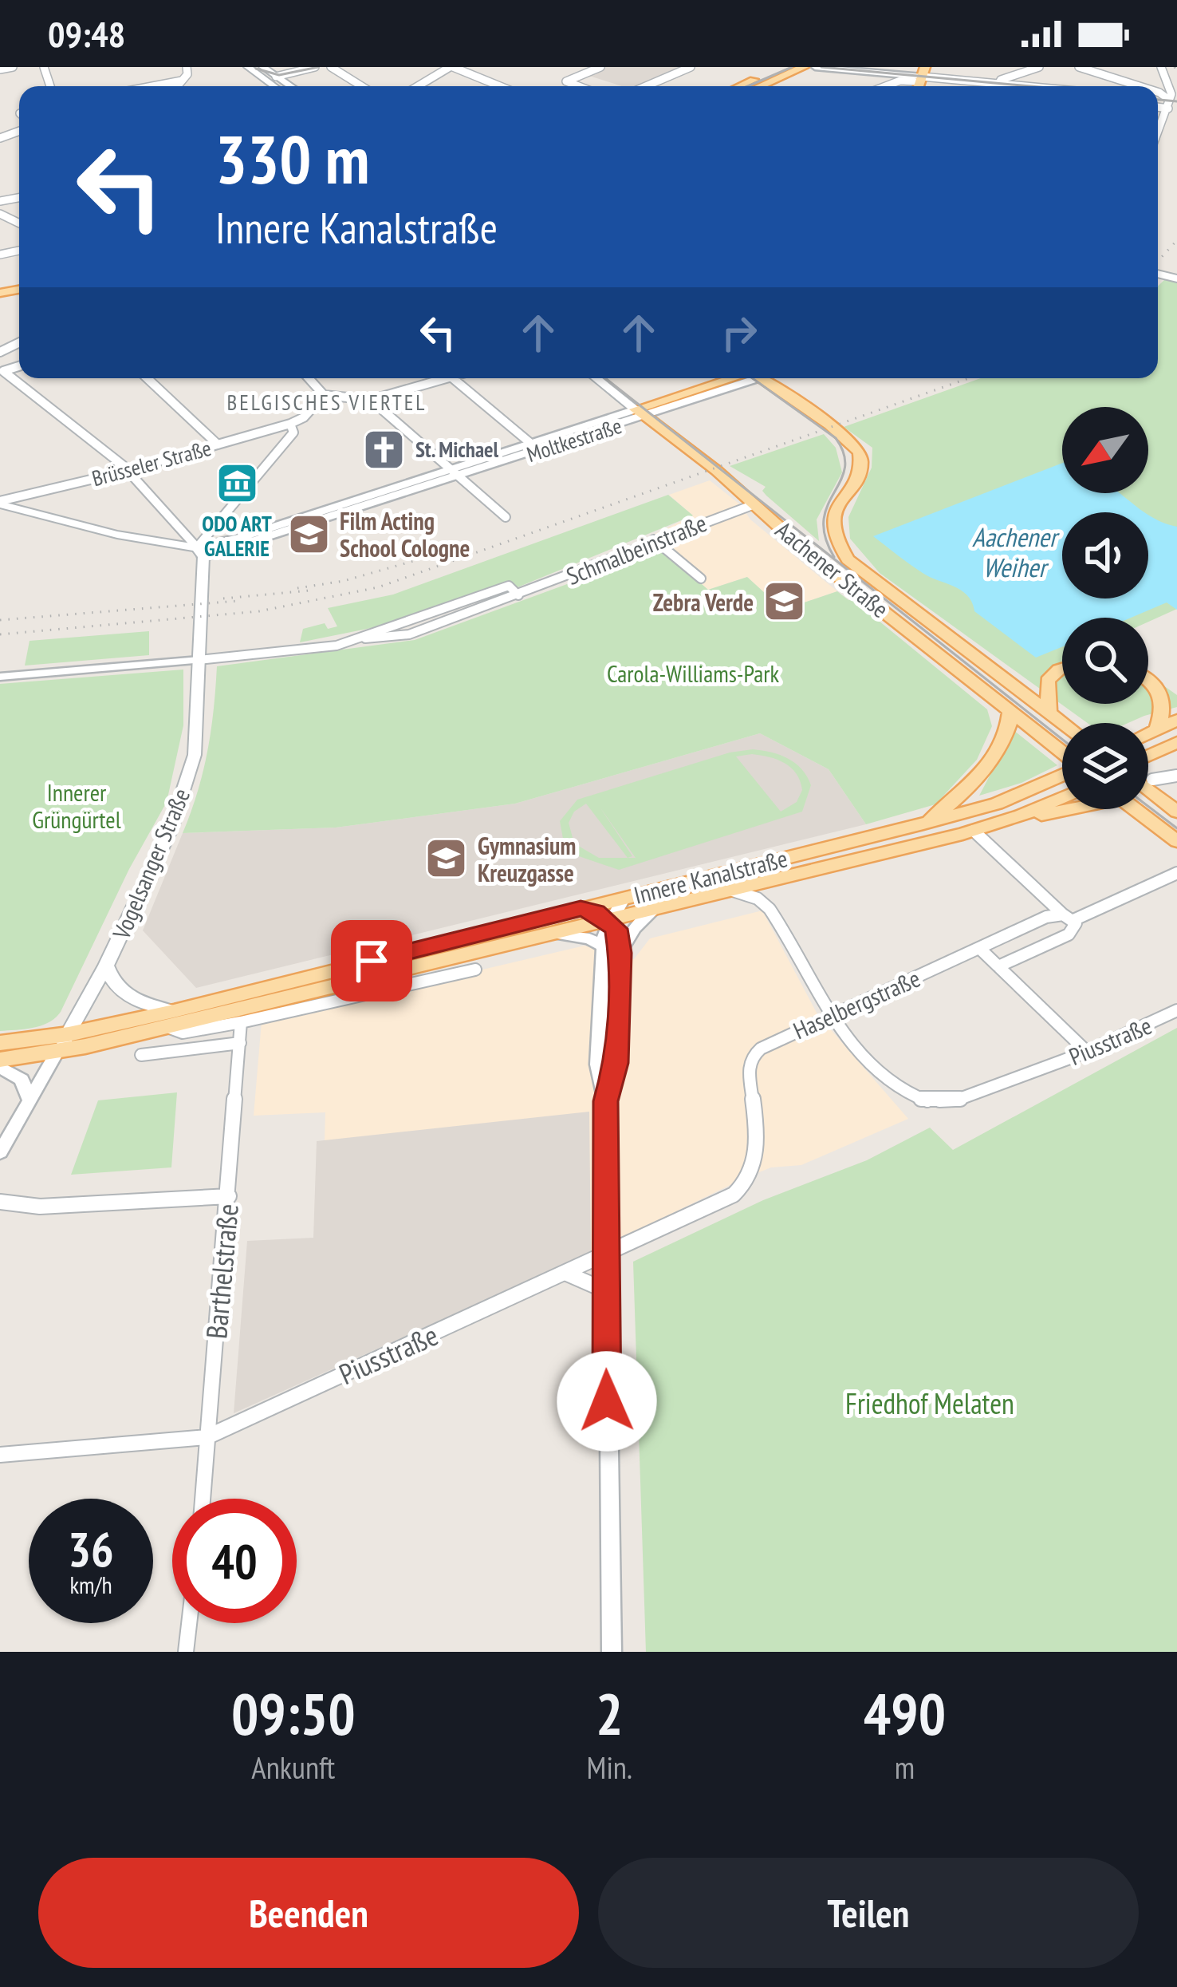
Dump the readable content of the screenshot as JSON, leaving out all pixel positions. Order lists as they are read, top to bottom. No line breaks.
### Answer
{"streets":{"main road":["Moltkestraße","Aachener Straße","Vogelsanger Straße","Innere Kanalstraße"],"street":["Brüsseler Straße","Schmalbeinstraße","Haselbergstraße","Piusstraße","Barthelstraße"]},"crossings":[["Moltkestraße","Aachener Straße"],["Moltkestraße","Vogelsanger Straße"],["Schmalbeinstraße","Aachener Straße"],["Schmalbeinstraße","Vogelsanger Straße"],["Vogelsanger Straße","Innere Kanalstraße"],["Innere Kanalstraße","Barthelstraße"],["Haselbergstraße","Piusstraße"],["Piusstraße","Barthelstraße"]],"districts":["BELGISCHES VIERTEL"],"water":["Aachener Weiher"],"parks":["Carola-Williams-Park","Innerer Grüngürtel","Friedhof Melaten"],"places":{"church":["St. Michael"],"museum":["ODO ART GALERIE"],"school or university":["Film Acting School Cologne","Zebra Verde","Gymnasium Kreuzgasse"]},"north":"bottom left","page":{"status":"09:48","turn":["330 m","Innere Kanalstraße"],"speed":"36 km/h","limit":"40","eta":["09:50","Ankunft","2","Min.","490","m"],"buttons":["Beenden","Teilen"]}}
